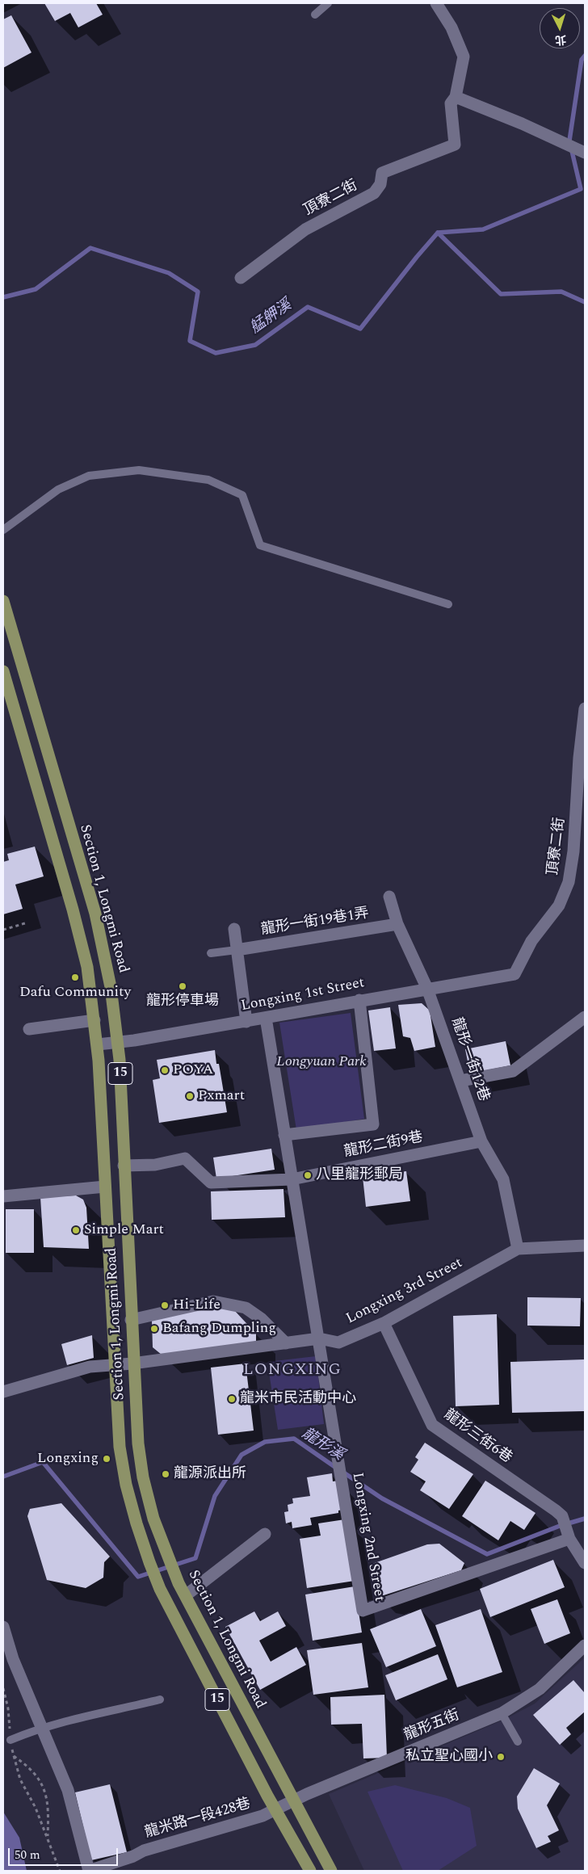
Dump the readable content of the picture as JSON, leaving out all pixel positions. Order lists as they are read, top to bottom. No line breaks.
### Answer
{"streets":{"main road":["Section 1, Longmi Road","15"],"street":["頂寮二街","龍形一街19巷1弄","Longxing 1st Street","龍形一街12巷","龍形二街9巷","Longxing 3rd Street","龍形三街6巷","Longxing 2nd Street","龍形五街","龍米路一段428巷"]},"crossings":[["頂寮二街","Longxing 1st Street"],["Section 1, Longmi Road","Longxing 1st Street"],["Section 1, Longmi Road","龍形二街9巷"],["Section 1, Longmi Road","Longxing 3rd Street"],["Section 1, Longmi Road","龍形五街"],["Section 1, Longmi Road","龍米路一段428巷"],["龍形一街19巷1弄","龍形一街12巷"],["Longxing 1st Street","龍形一街12巷"],["Longxing 1st Street","Longxing 2nd Street"],["龍形一街12巷","龍形二街9巷"],["龍形一街12巷","Longxing 3rd Street"],["龍形二街9巷","Longxing 2nd Street"],["Longxing 3rd Street","龍形三街6巷"],["Longxing 3rd Street","Longxing 2nd Street"],["龍形三街6巷","Longxing 2nd Street"],["龍形五街","龍米路一段428巷"]],"districts":["LONGXING"],"water":["艋舺溪","龍形溪"],"parks":["Longyuan Park"],"places":["Dafu Community","龍形停車場","POYA","Pxmart","八里龍形郵局","Simple Mart","Hi-Life","Bafang Dumpling","龍米市民活動中心","Longxing","龍源派出所","私立聖心國小"],"scale_bar":"50 m","north":"bottom"}
